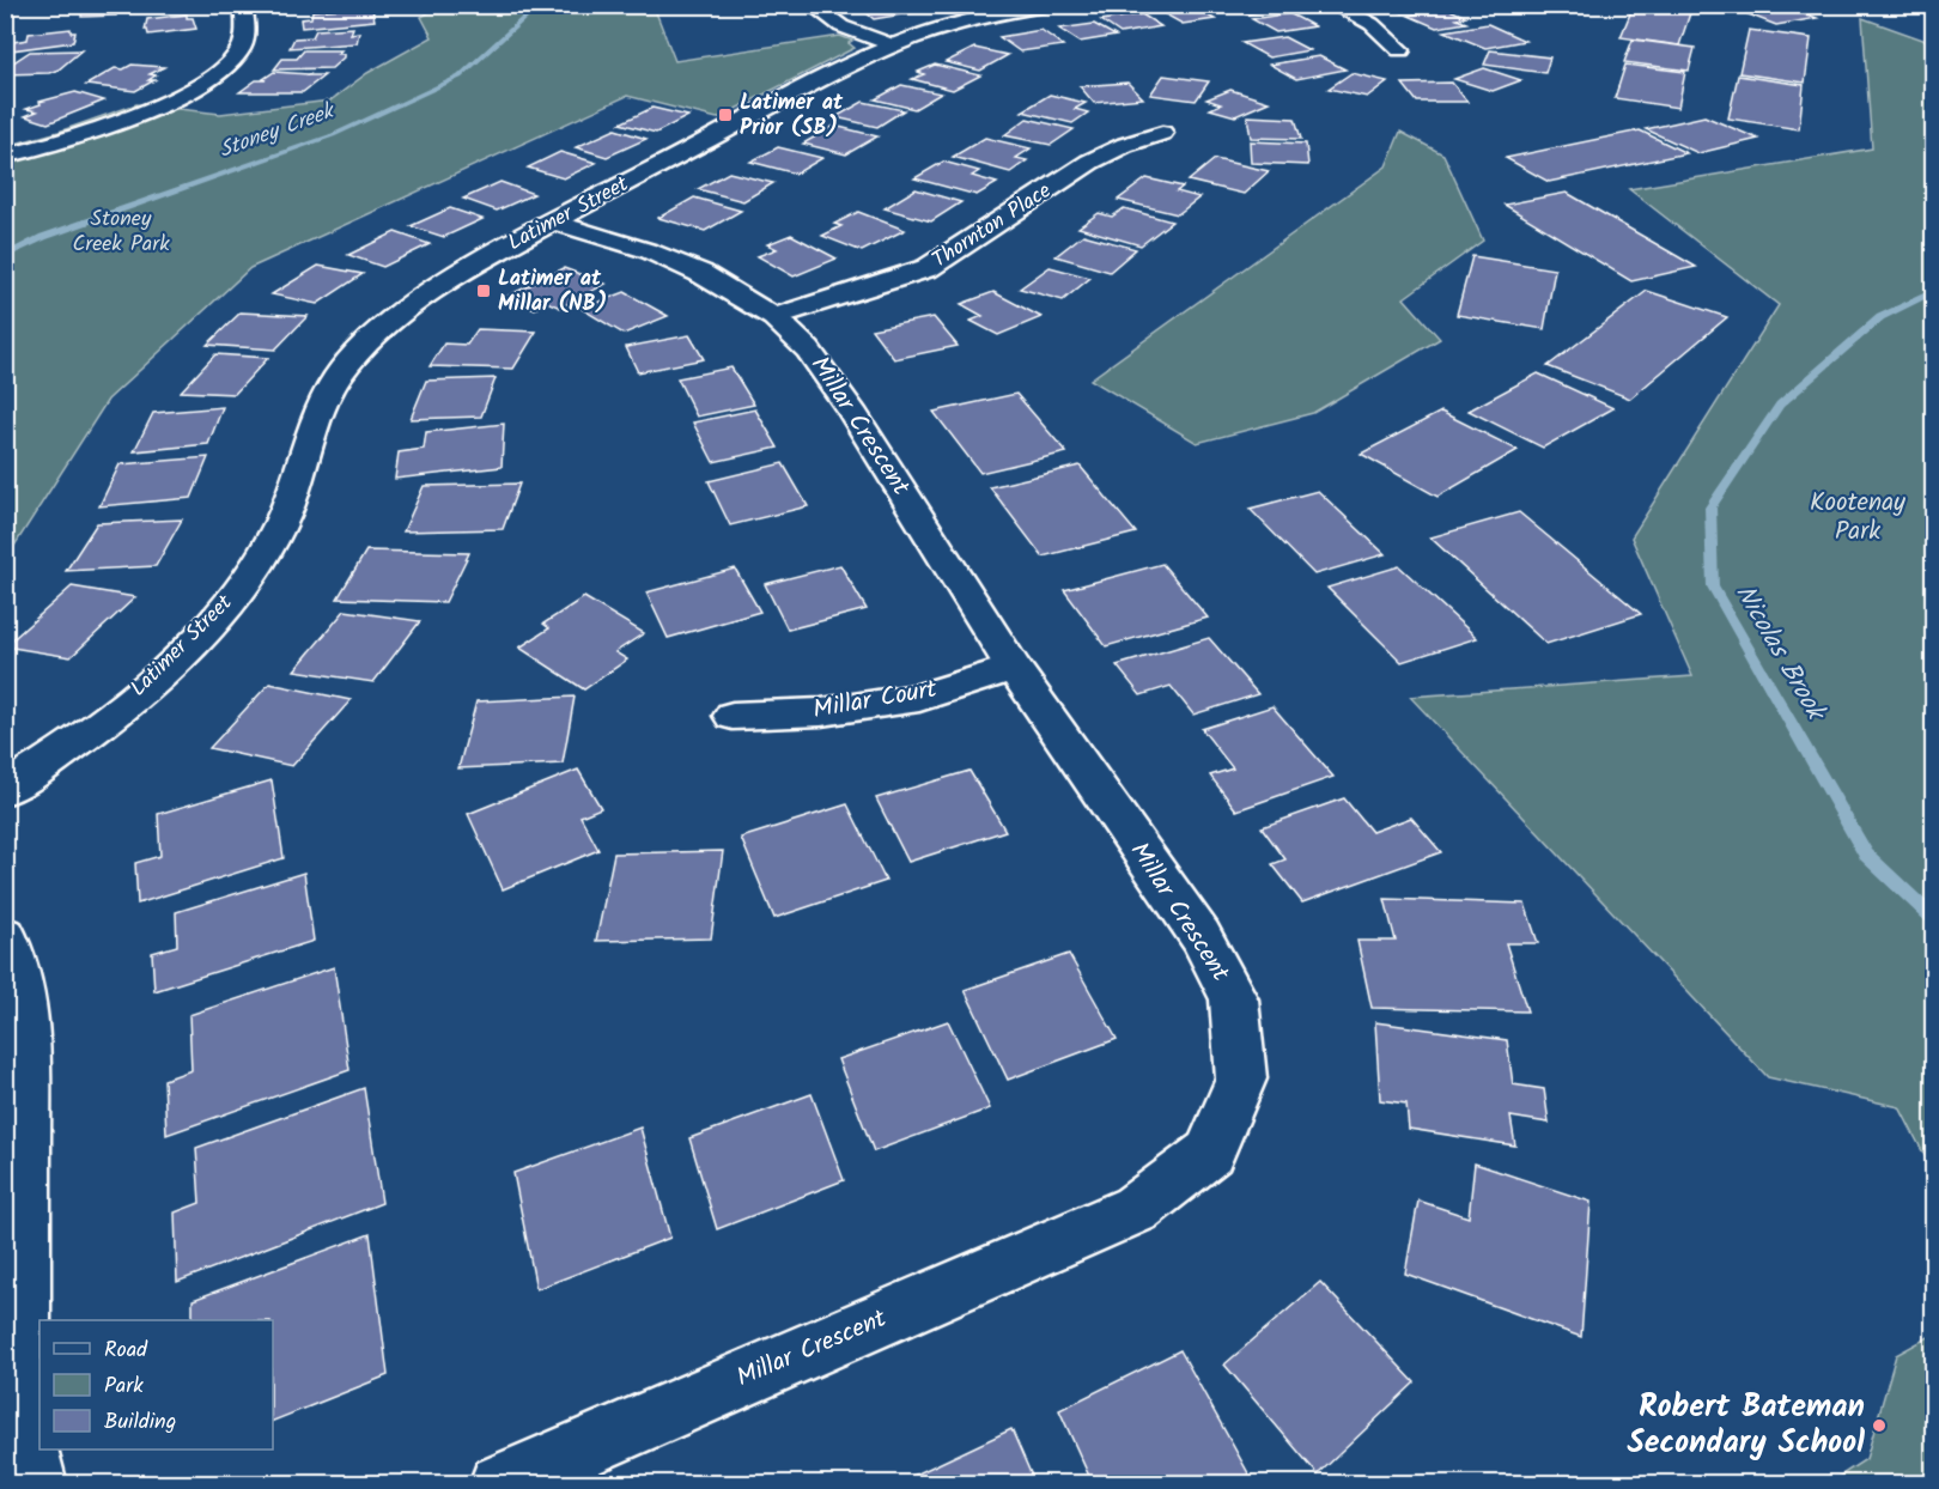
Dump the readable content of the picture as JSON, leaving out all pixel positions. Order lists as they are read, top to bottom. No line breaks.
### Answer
{"streets":{"street":["Latimer Street","Thornton Place","Millar Crescent","Millar Court"]},"crossings":[["Latimer Street","Millar Crescent"],["Thornton Place","Millar Crescent"],["Millar Crescent","Millar Court"]],"water":["Stoney Creek","Nicolas Brook"],"parks":["Stoney Creek Park","Kootenay Park"],"places":{"transit":["Latimer at Prior (SB)","Latimer at Millar (NB)"],"other":["Robert Bateman Secondary School"]},"legend":["Road","Park","Building"]}
